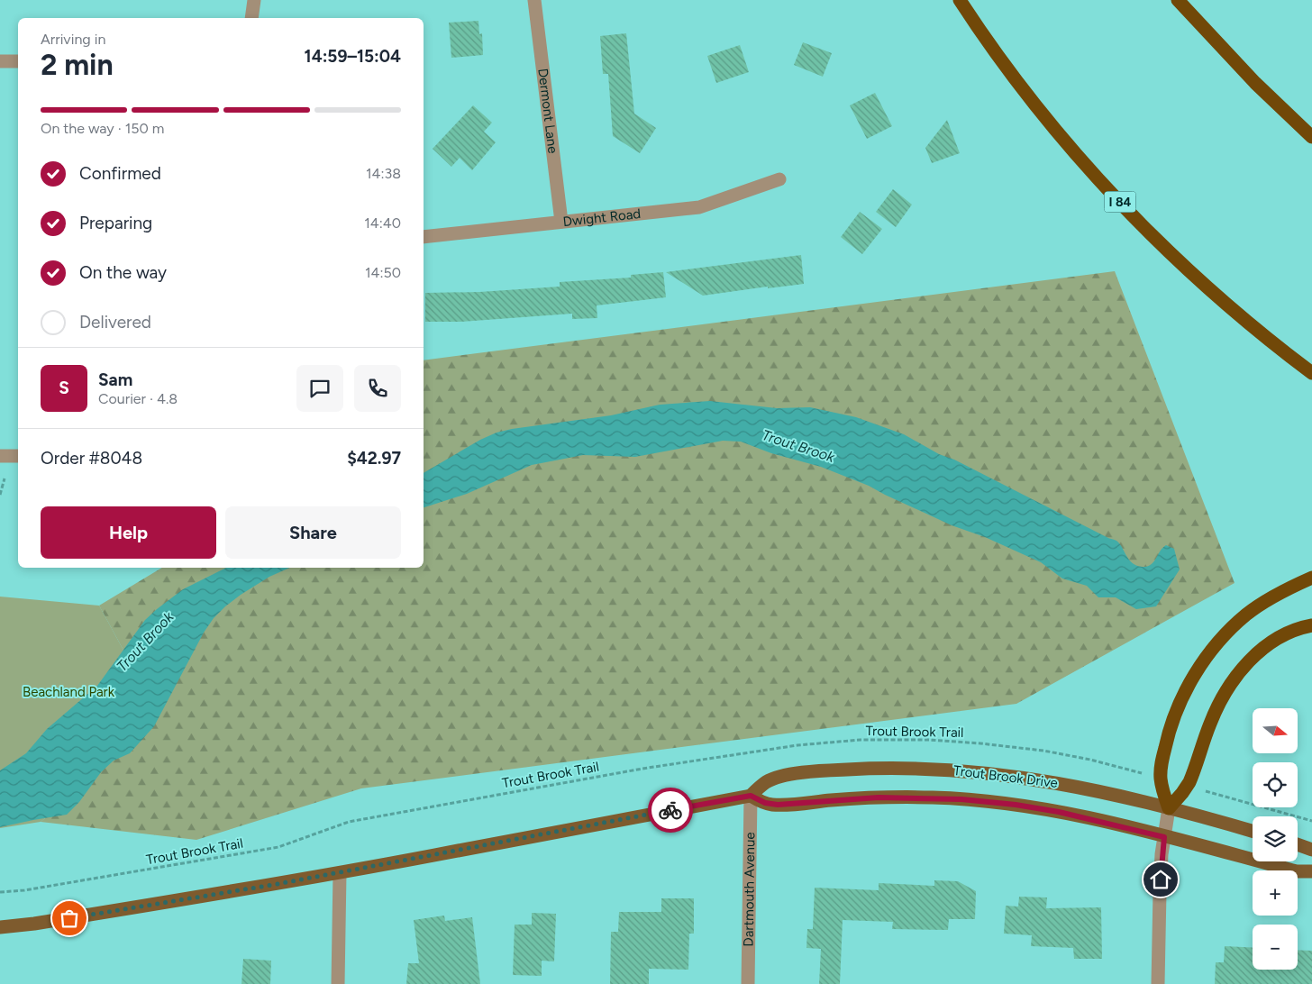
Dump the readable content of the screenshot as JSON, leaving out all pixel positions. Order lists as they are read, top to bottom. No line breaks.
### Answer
{"streets":{"highway":["I 84"],"main road":["Trout Brook Drive"],"street":["Dermont Lane","Dwight Road","Dartmouth Avenue"],"path":["Trout Brook Trail"]},"crossings":[["Dermont Lane","Dwight Road"],["Trout Brook Drive","Dartmouth Avenue"]],"water":["Trout Brook"],"parks":["Beachland Park"],"north":"right","page":{"heading":["2 min","Arriving in","14:59–15:04"],"panel":["Sam","Courier · 4.8","Order #8048","$42.97"],"bar":"On the way · 150 m","list":[["Confirmed","14:38"],["Preparing","14:40"],["On the way","14:50"],"Delivered"],"round":"S","buttons":["Help","Share"],"map_buttons":["+","−"]}}
